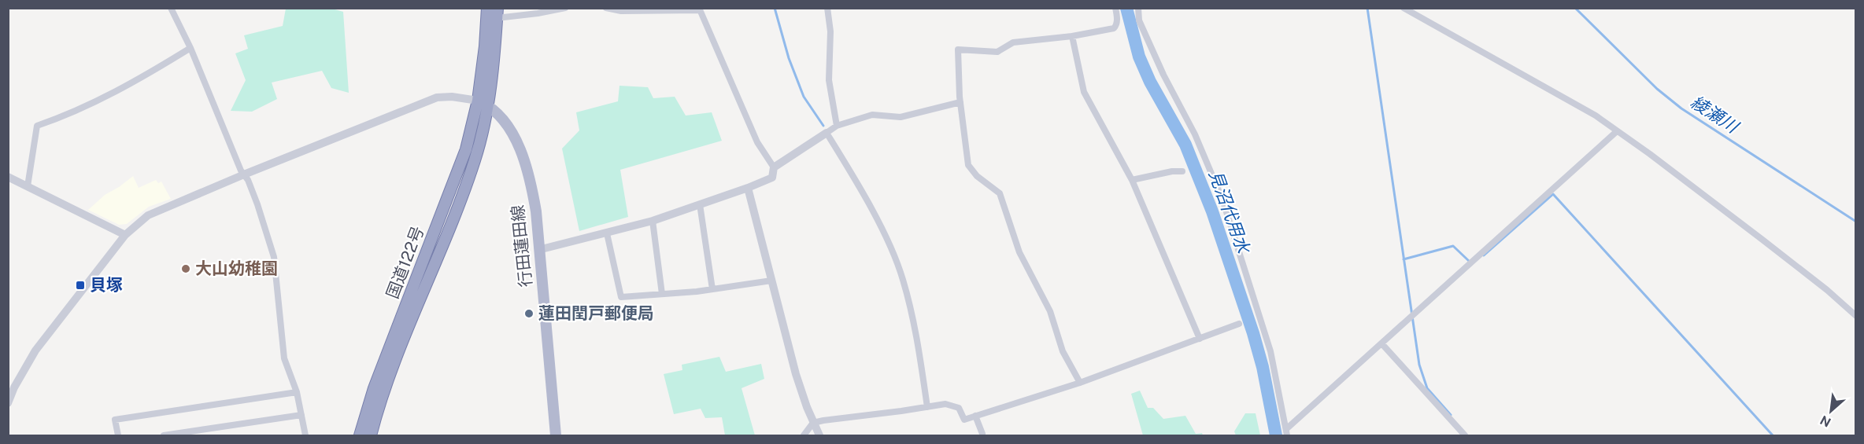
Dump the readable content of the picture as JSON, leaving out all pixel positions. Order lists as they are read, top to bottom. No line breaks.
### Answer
{"streets":{"highway":["国道122号"],"main road":["行田蓮田線"]},"crossings":[["行田蓮田線","国道122号"]],"water":["綾瀬川","見沼代用水"],"places":{"other":["大山幼稚園","蓮田閏戸郵便局"],"transit":["貝塚"]},"north":"bottom left"}
